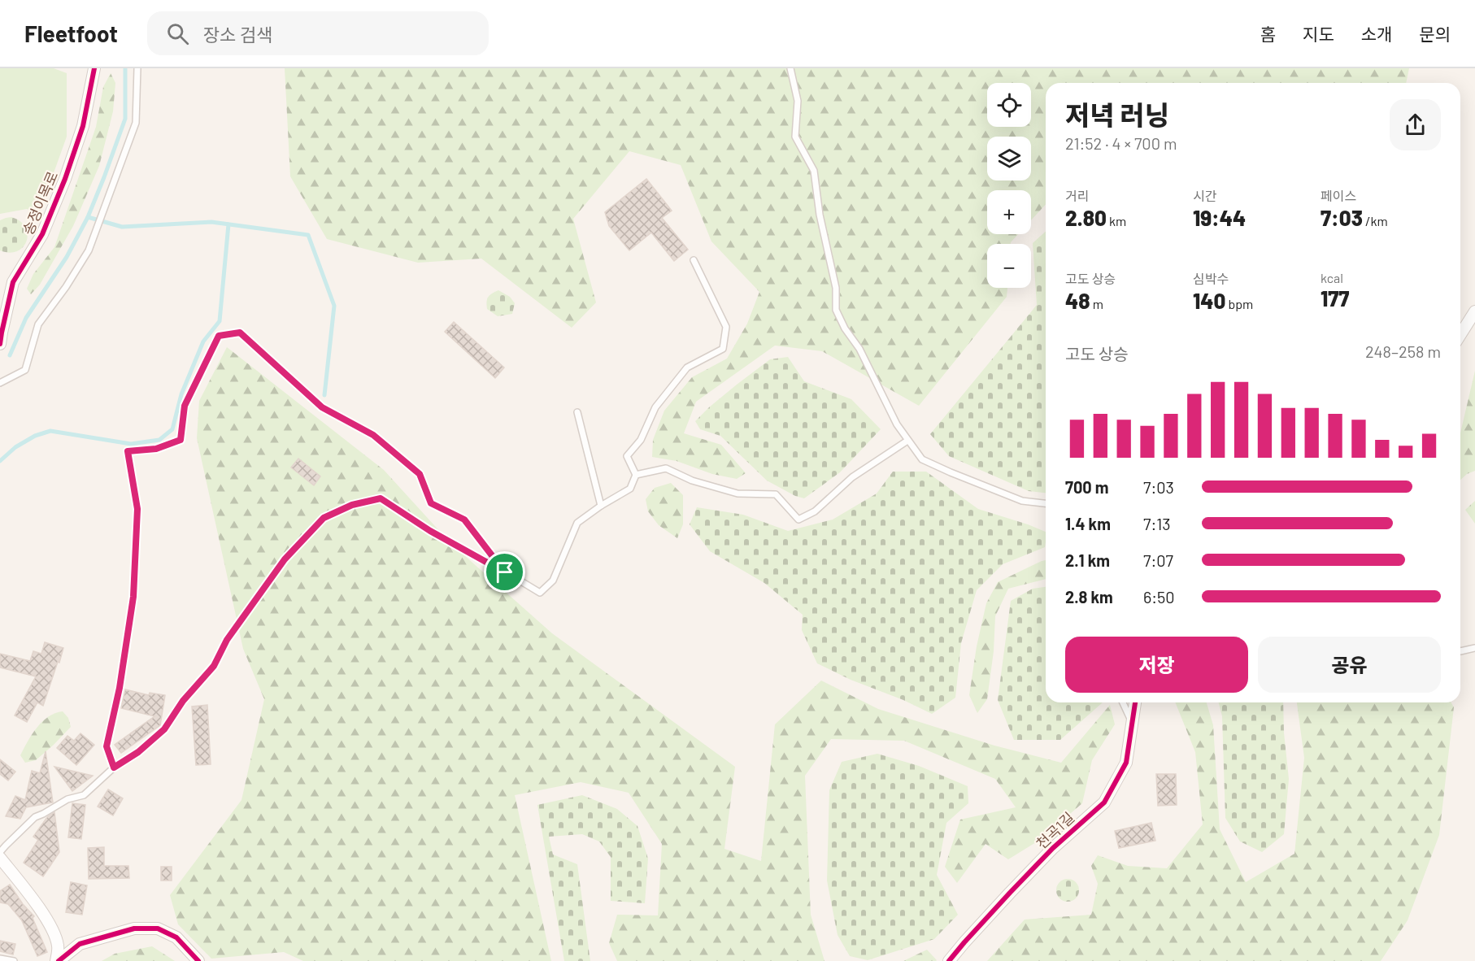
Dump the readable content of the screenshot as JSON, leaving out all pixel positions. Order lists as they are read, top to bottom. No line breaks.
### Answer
{"streets":{"street":["송정이목로","천곡1길"]},"page":{"header":"Fleetfoot","search":"장소 검색","nav":["홈","지도","소개","문의"],"map_buttons":["+","−"],"heading":["저녁 러닝","21:52 · 4 × 700 m"],"stats":[["거리","2.80 km"],["시간","19:44"],["페이스","7:03 /km"],["고도 상승","48 m"],["심박수","140 bpm"],["kcal","177"]],"chart":["고도 상승","248–258 m"],"list":[{"name":"700 m","note":"7:03"},{"name":"1.4 km","note":"7:13"},{"name":"2.1 km","note":"7:07"},{"name":"2.8 km","note":"6:50"}],"buttons":["저장","공유"]}}
